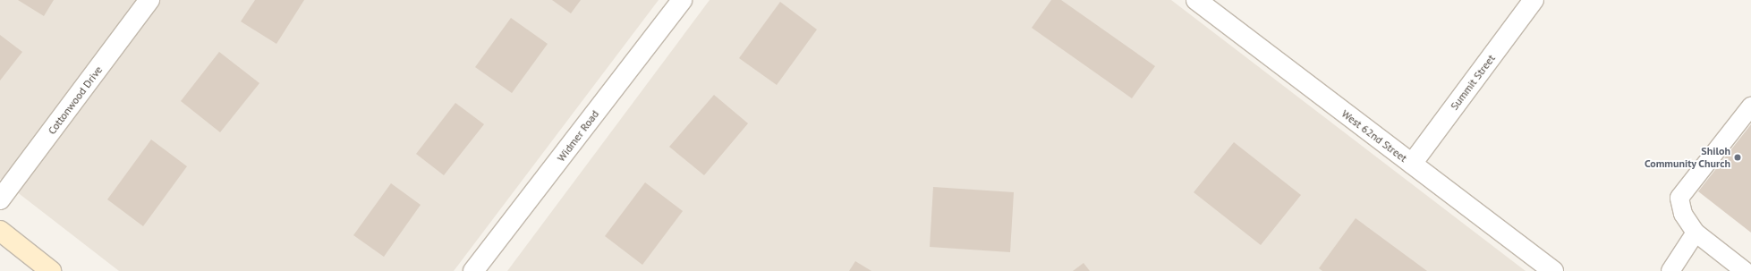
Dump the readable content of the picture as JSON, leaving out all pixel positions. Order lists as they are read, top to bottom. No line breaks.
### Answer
{"streets":{"street":["Summit Street","Cottonwood Drive","Widmer Road","West 62nd Street"]},"crossings":[["Summit Street","West 62nd Street"]],"places":["Shiloh Community Church"]}
